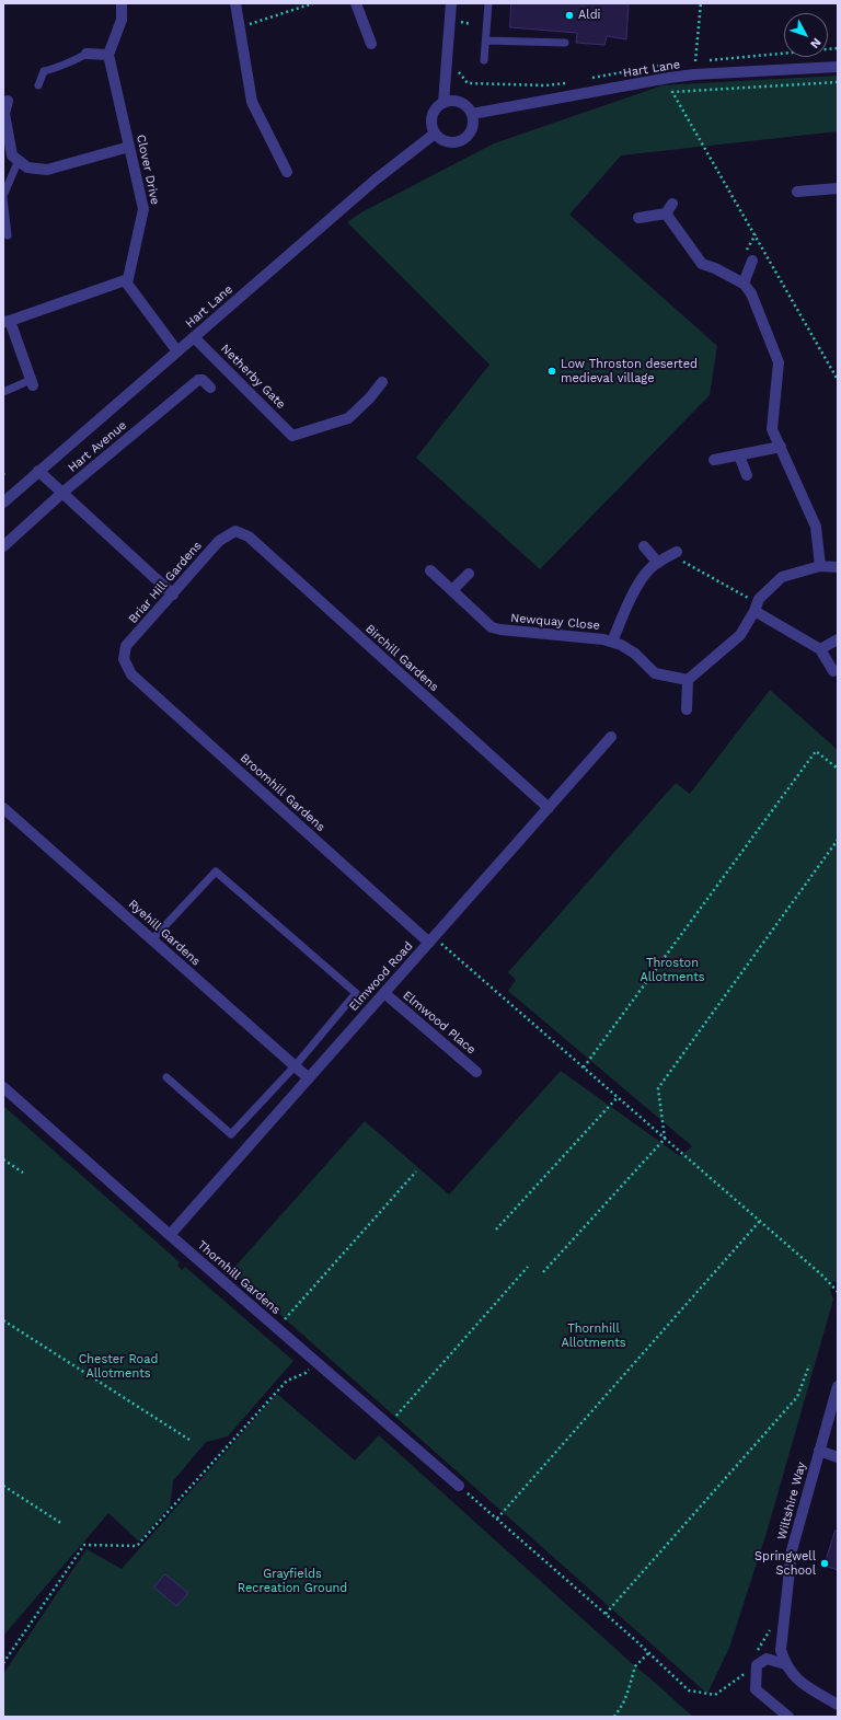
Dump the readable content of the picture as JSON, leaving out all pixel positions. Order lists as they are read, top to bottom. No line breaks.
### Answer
{"streets":{"street":["Hart Lane","Clover Drive","Netherby Gate","Hart Avenue","Briar Hill Gardens","Newquay Close","Birchill Gardens","Broomhill Gardens","Ryehill Gardens","Elmwood Road","Elmwood Place","Thornhill Gardens","Wiltshire Way"]},"crossings":[["Hart Lane","Netherby Gate"],["Briar Hill Gardens","Birchill Gardens"],["Briar Hill Gardens","Broomhill Gardens"],["Birchill Gardens","Elmwood Road"],["Broomhill Gardens","Elmwood Road"],["Ryehill Gardens","Elmwood Road"],["Elmwood Road","Elmwood Place"],["Elmwood Road","Thornhill Gardens"]],"parks":["Throston Allotments","Thornhill Allotments","Chester Road Allotments","Grayfields Recreation Ground"],"places":["Aldi","Low Throston deserted medieval village","Springwell School"],"north":"bottom right"}
